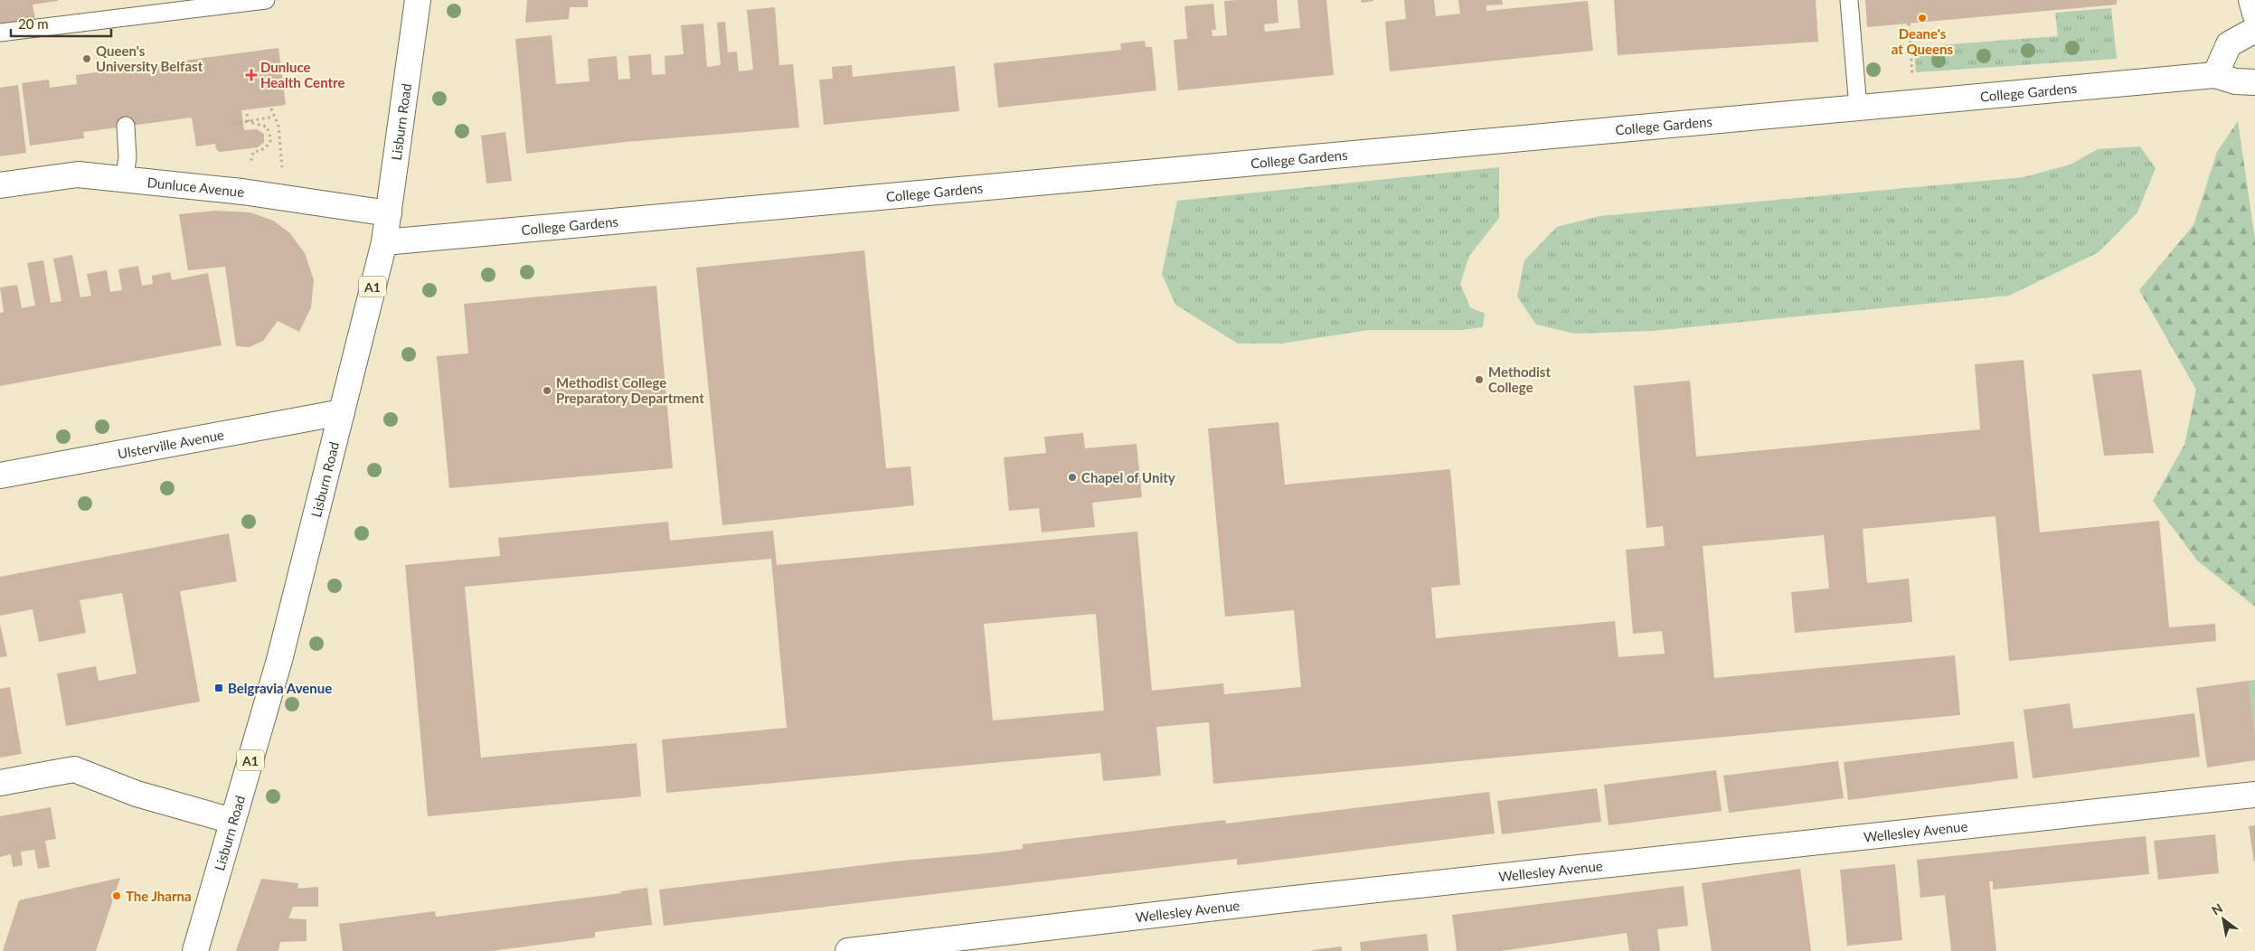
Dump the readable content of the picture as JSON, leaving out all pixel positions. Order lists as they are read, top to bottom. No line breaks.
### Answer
{"streets":{"street":["College Gardens","Lisburn Road","Dunluce Avenue","A1","Ulsterville Avenue","Wellesley Avenue"]},"crossings":[["College Gardens","Lisburn Road"],["Lisburn Road","Dunluce Avenue"],["Lisburn Road","Ulsterville Avenue"]],"places":{"other":["Deane's at Queens","Queen's University Belfast","Methodist College","Methodist College Preparatory Department","Chapel of Unity","The Jharna"],"health":["Dunluce Health Centre"],"transit":["Belgravia Avenue"]},"scale_bar":"20 m","north":"top left"}
